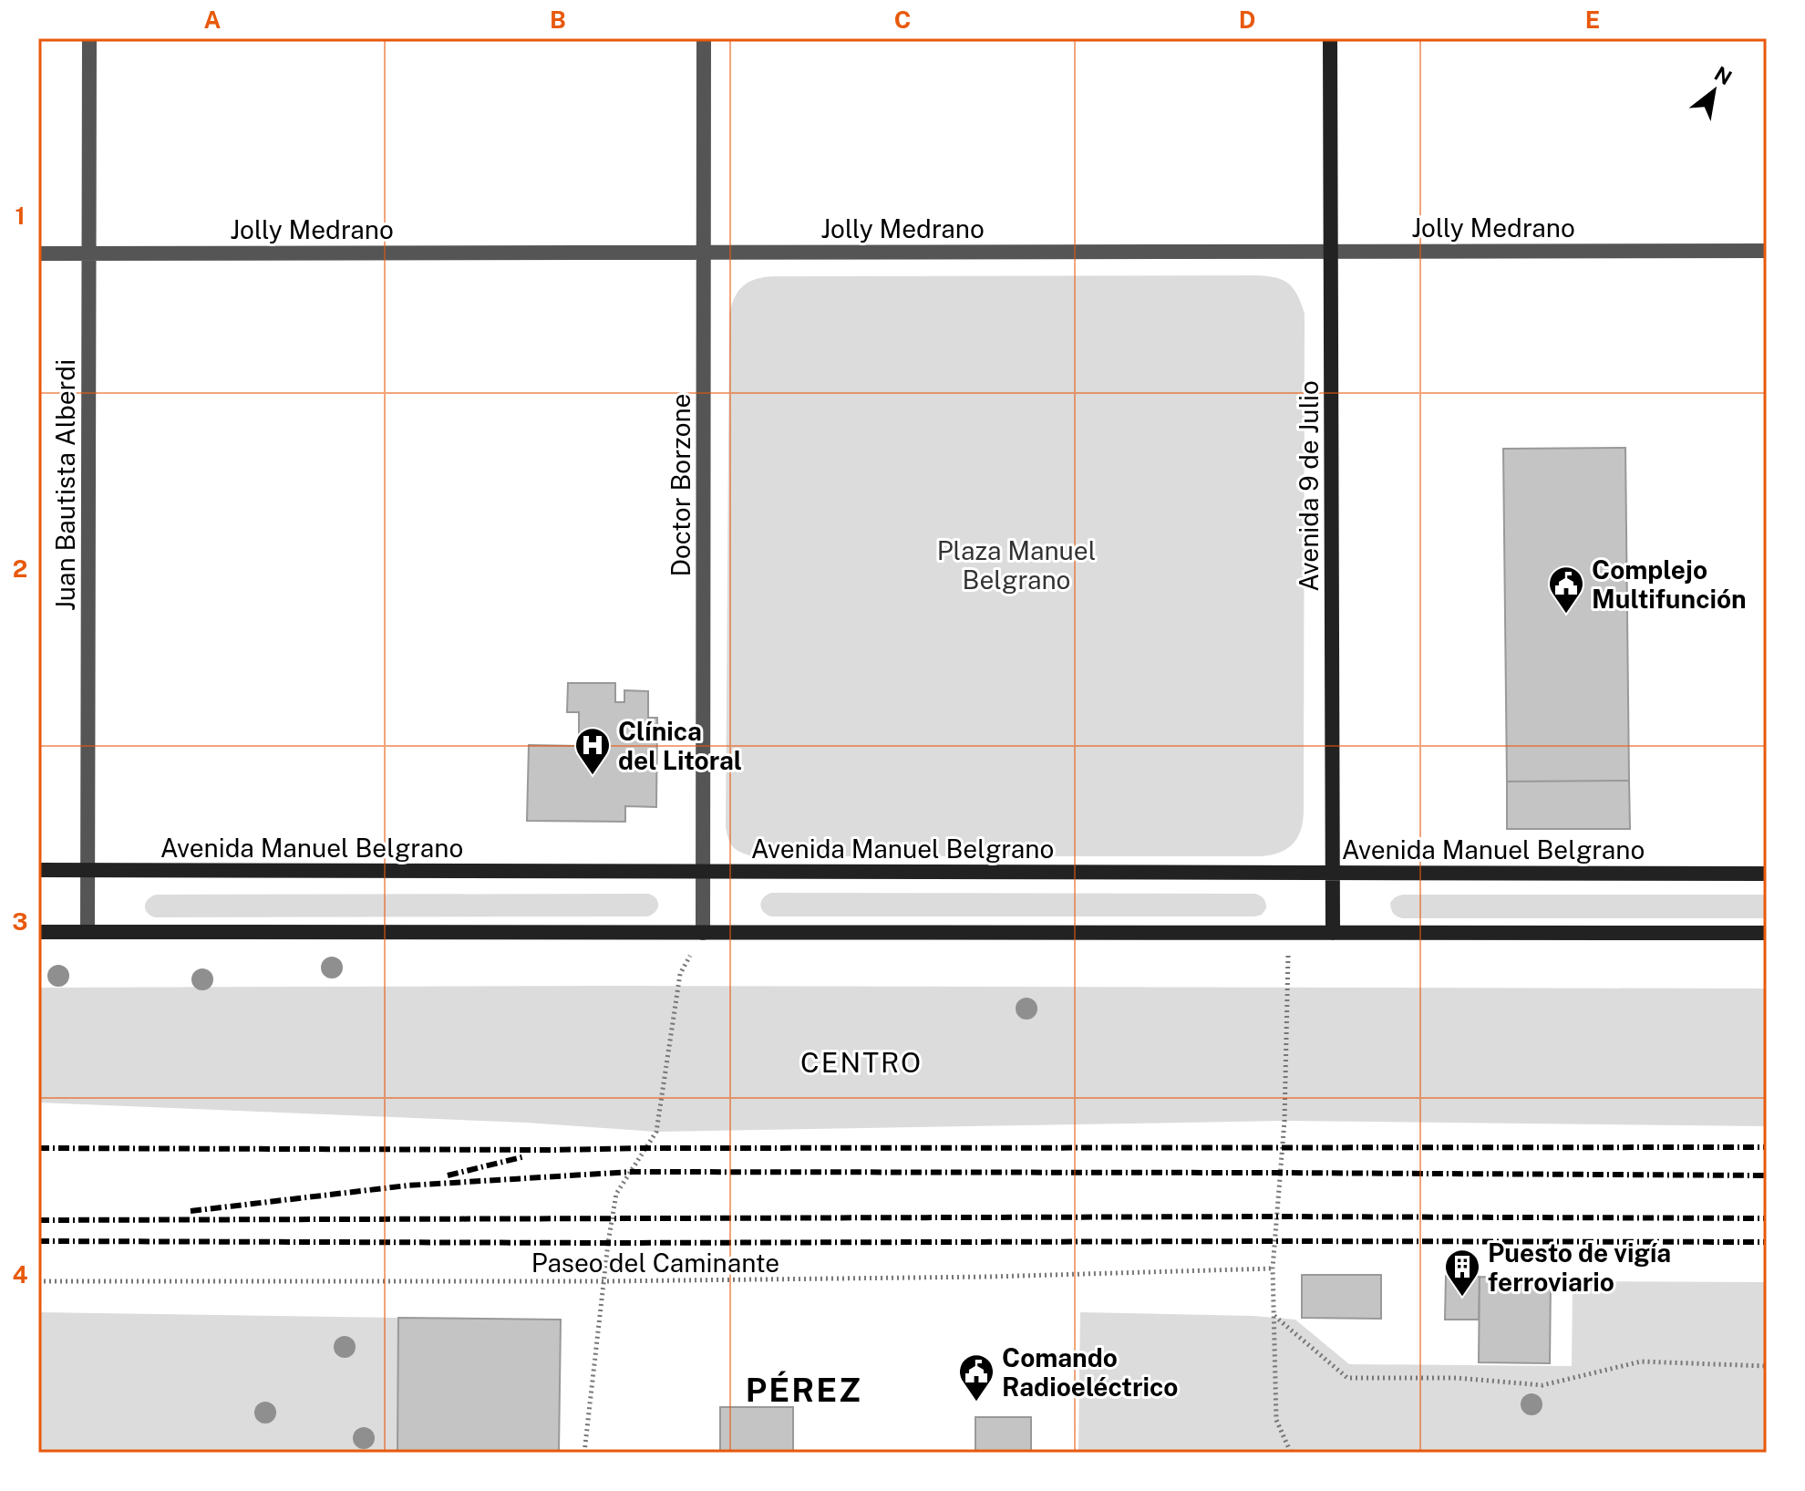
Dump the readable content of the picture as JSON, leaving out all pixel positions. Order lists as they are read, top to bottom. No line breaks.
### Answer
{"streets":{"main road":["Avenida 9 de Julio","Avenida Manuel Belgrano"],"street":["Jolly Medrano","Juan Bautista Alberdi","Doctor Borzone"],"path":["Paseo del Caminante"]},"crossings":[["Jolly Medrano","Juan Bautista Alberdi"],["Jolly Medrano","Doctor Borzone"],["Jolly Medrano","Avenida 9 de Julio"],["Juan Bautista Alberdi","Avenida Manuel Belgrano"],["Doctor Borzone","Avenida Manuel Belgrano"],["Avenida 9 de Julio","Avenida Manuel Belgrano"]],"districts":["CENTRO","PÉREZ"],"parks":["Plaza Manuel Belgrano"],"places":{"public building":["Complejo Multifunción","Comando Radioeléctrico"],"hospital":["Clínica del Litoral"],"building":["Puesto de vigía ferroviario"]},"north":"top right","grid":{"columns":["A","B","C","D","E"],"rows":["1","2","3","4"]}}
